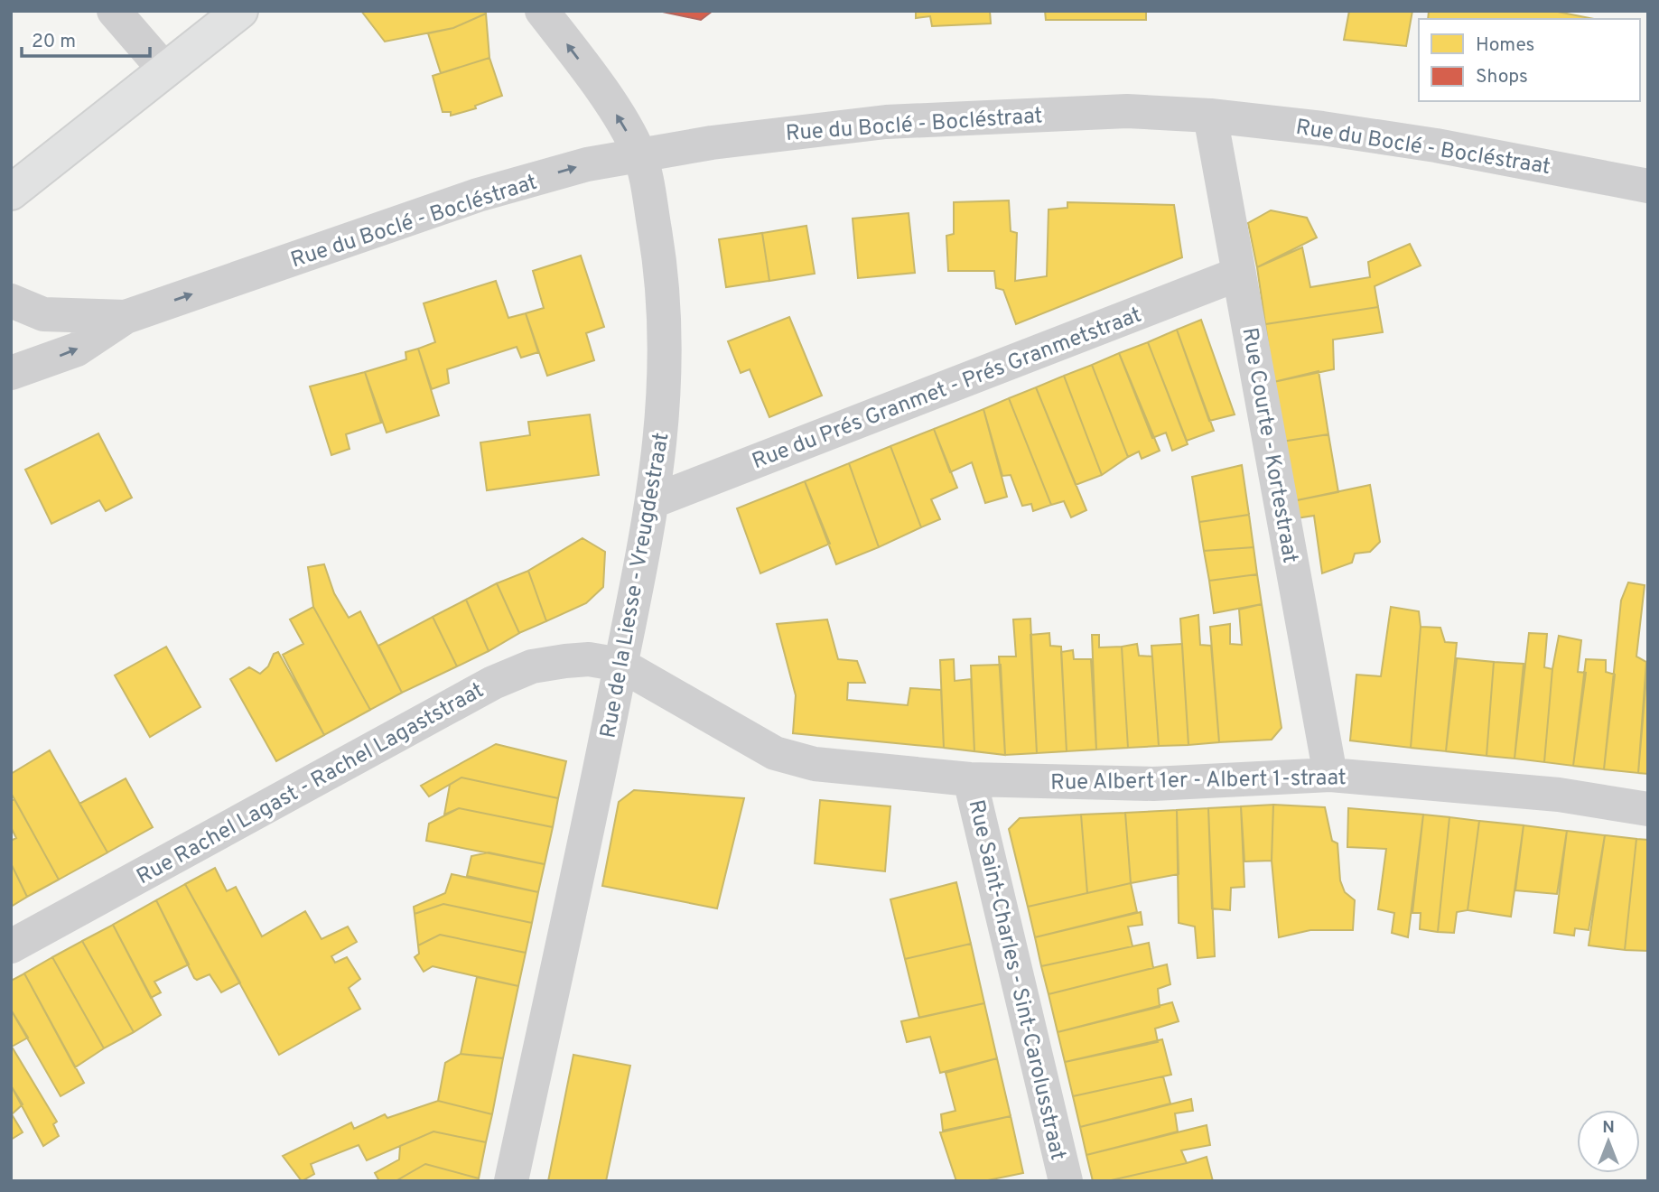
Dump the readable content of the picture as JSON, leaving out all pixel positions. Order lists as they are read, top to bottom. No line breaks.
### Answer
{"streets":{"street":["Rue du Boclé - Bocléstraat","Rue du Prés Granmet - Prés Granmetstraat","Rue Courte - Kortestraat","Rue de la Liesse - Vreugdestraat","Rue Albert 1er - Albert 1-straat","Rue Rachel Lagast - Rachel Lagaststraat","Rue Saint-Charles - Sint-Carolusstraat"]},"crossings":[["Rue du Boclé - Bocléstraat","Rue Courte - Kortestraat"],["Rue du Boclé - Bocléstraat","Rue de la Liesse - Vreugdestraat"],["Rue du Prés Granmet - Prés Granmetstraat","Rue Courte - Kortestraat"],["Rue du Prés Granmet - Prés Granmetstraat","Rue de la Liesse - Vreugdestraat"],["Rue Courte - Kortestraat","Rue Albert 1er - Albert 1-straat"],["Rue de la Liesse - Vreugdestraat","Rue Albert 1er - Albert 1-straat"],["Rue de la Liesse - Vreugdestraat","Rue Rachel Lagast - Rachel Lagaststraat"],["Rue Albert 1er - Albert 1-straat","Rue Rachel Lagast - Rachel Lagaststraat"],["Rue Albert 1er - Albert 1-straat","Rue Saint-Charles - Sint-Carolusstraat"]],"one_way":["Rue du Boclé - Bocléstraat"],"legend":["Homes","Shops"],"scale_bar":"20 m","north":"top"}
